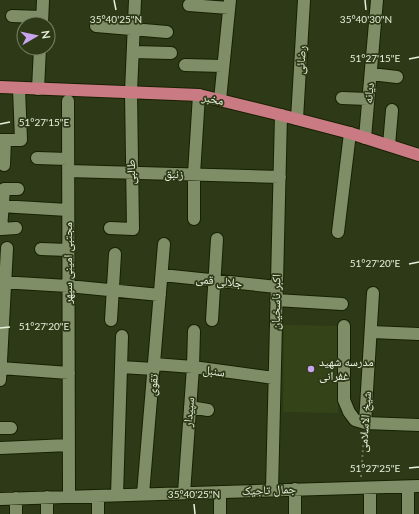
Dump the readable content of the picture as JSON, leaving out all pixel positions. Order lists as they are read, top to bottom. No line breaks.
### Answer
{"streets":{"main road":["مخبر"],"street":["رضائی","دیانه","طالبی","زنبق","مجتبی امینی سپهر","جلالی قمی","اکبر ناسخیان","سنبل","تقوی","سپیدار","شیخ الاسلامی","جمال تاجیک"]},"crossings":[["رضائی","مخبر"],["دیانه","مخبر"],["مخبر","طالبی"],["مخبر","اکبر ناسخیان"],["طالبی","زنبق"],["زنبق","مجتبی امینی سپهر"],["زنبق","اکبر ناسخیان"],["مجتبی امینی سپهر","جمال تاجیک"],["جلالی قمی","اکبر ناسخیان"],["جلالی قمی","تقوی"],["اکبر ناسخیان","سنبل"],["اکبر ناسخیان","جمال تاجیک"],["سنبل","تقوی"],["سنبل","سپیدار"],["تقوی","جمال تاجیک"],["سپیدار","جمال تاجیک"],["شیخ الاسلامی","جمال تاجیک"]],"places":["مدرسه شهید غفرانی"],"north":"right","coordinates":["35°40'25\"N","35°40'30\"N","51°27'15\"E","51°27'20\"E","51°27'25\"E"]}
